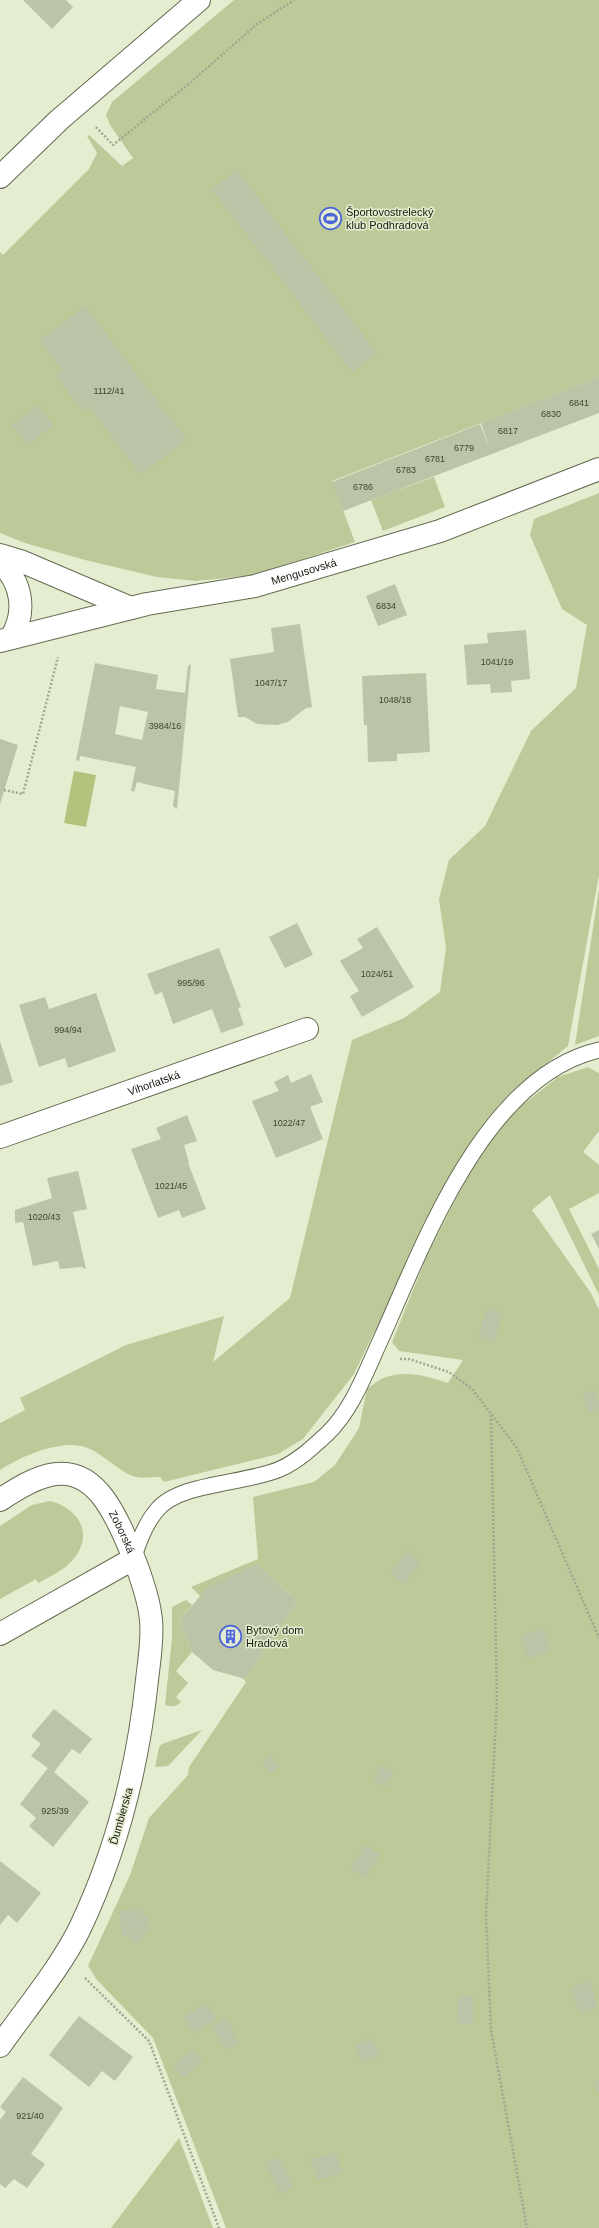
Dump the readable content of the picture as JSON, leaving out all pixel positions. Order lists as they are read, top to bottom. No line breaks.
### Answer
{"streets":{"street":["Mengusovská","Vihorlatská","Zoborská","Ďumbierska"]},"crossings":[["Zoborská","Ďumbierska"]],"places":{"sports":["Športovostrelecký klub Podhradová"],"building":["Bytový dom Hradová"]},"house_numbers":["1112/41","6841","6830","6817","6779","6781","6783","6786","6834","1041/19","1047/17","1048/18","3984/16","1024/51","995/96","994/94","1022/47","1021/45","1020/43","925/39","921/40"]}
